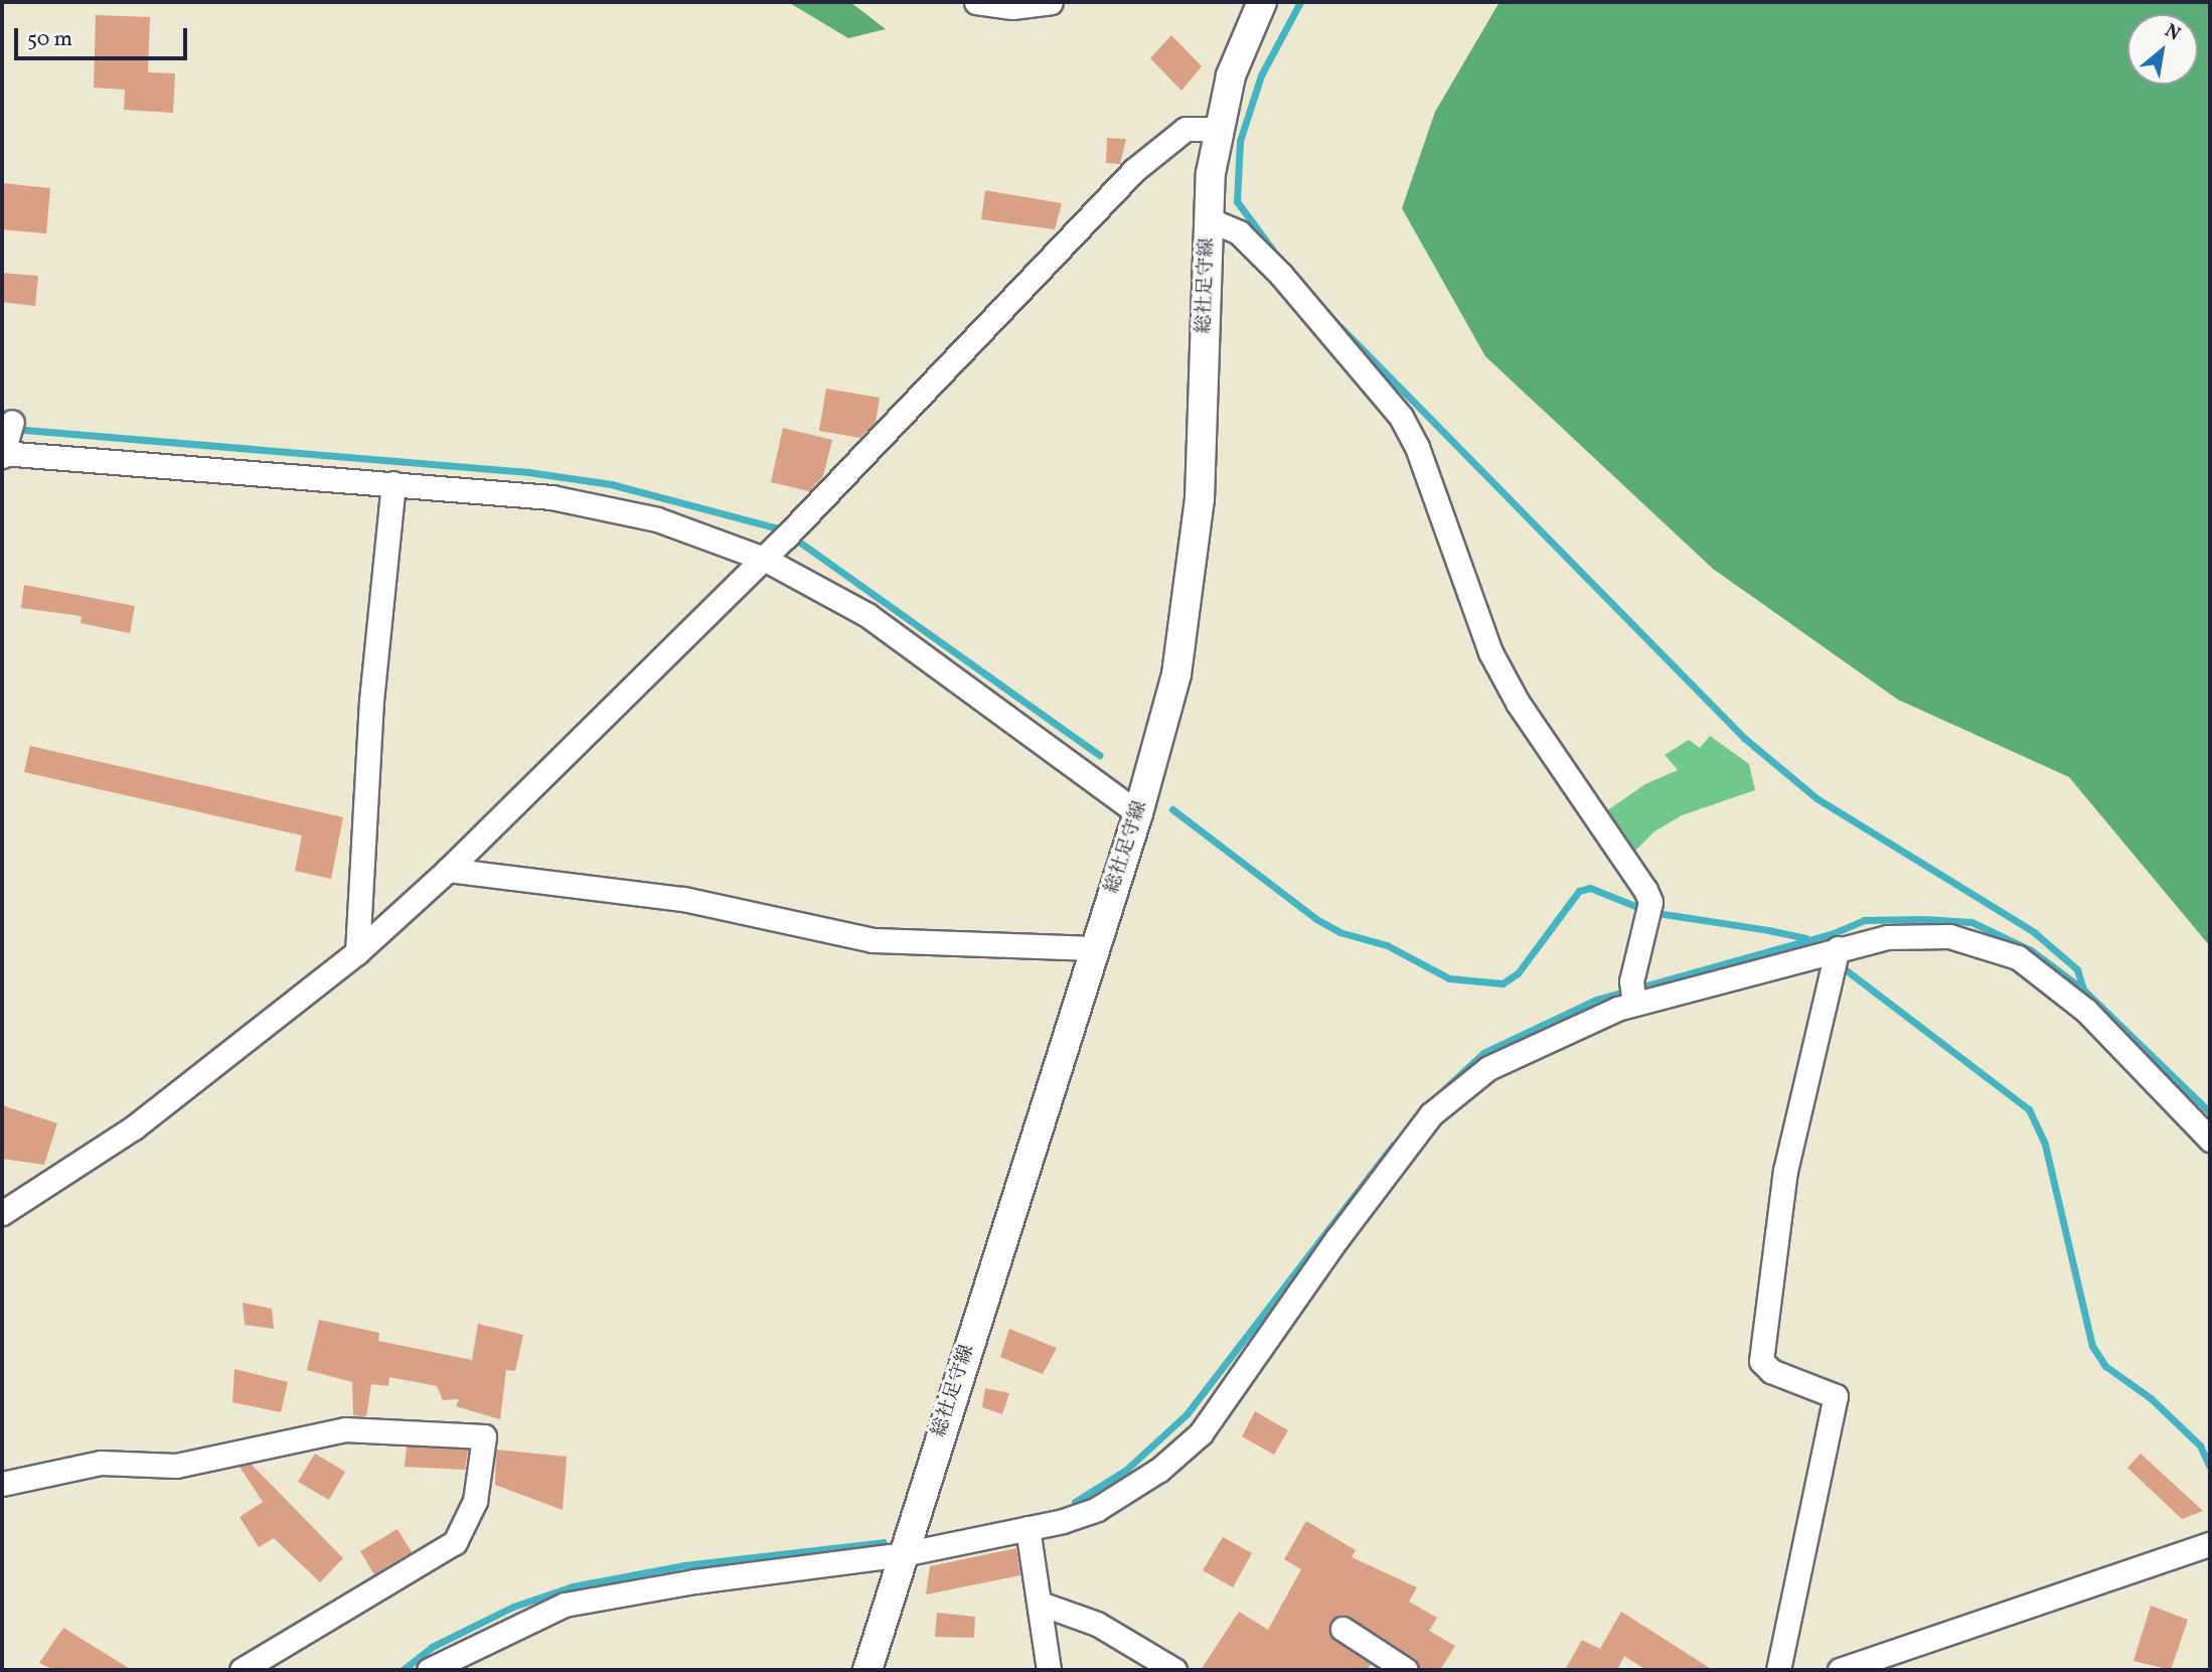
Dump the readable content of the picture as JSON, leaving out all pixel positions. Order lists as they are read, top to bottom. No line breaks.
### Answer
{"streets":{"main road":["総社足守線"]},"scale_bar":"50 m","north":"top right"}
